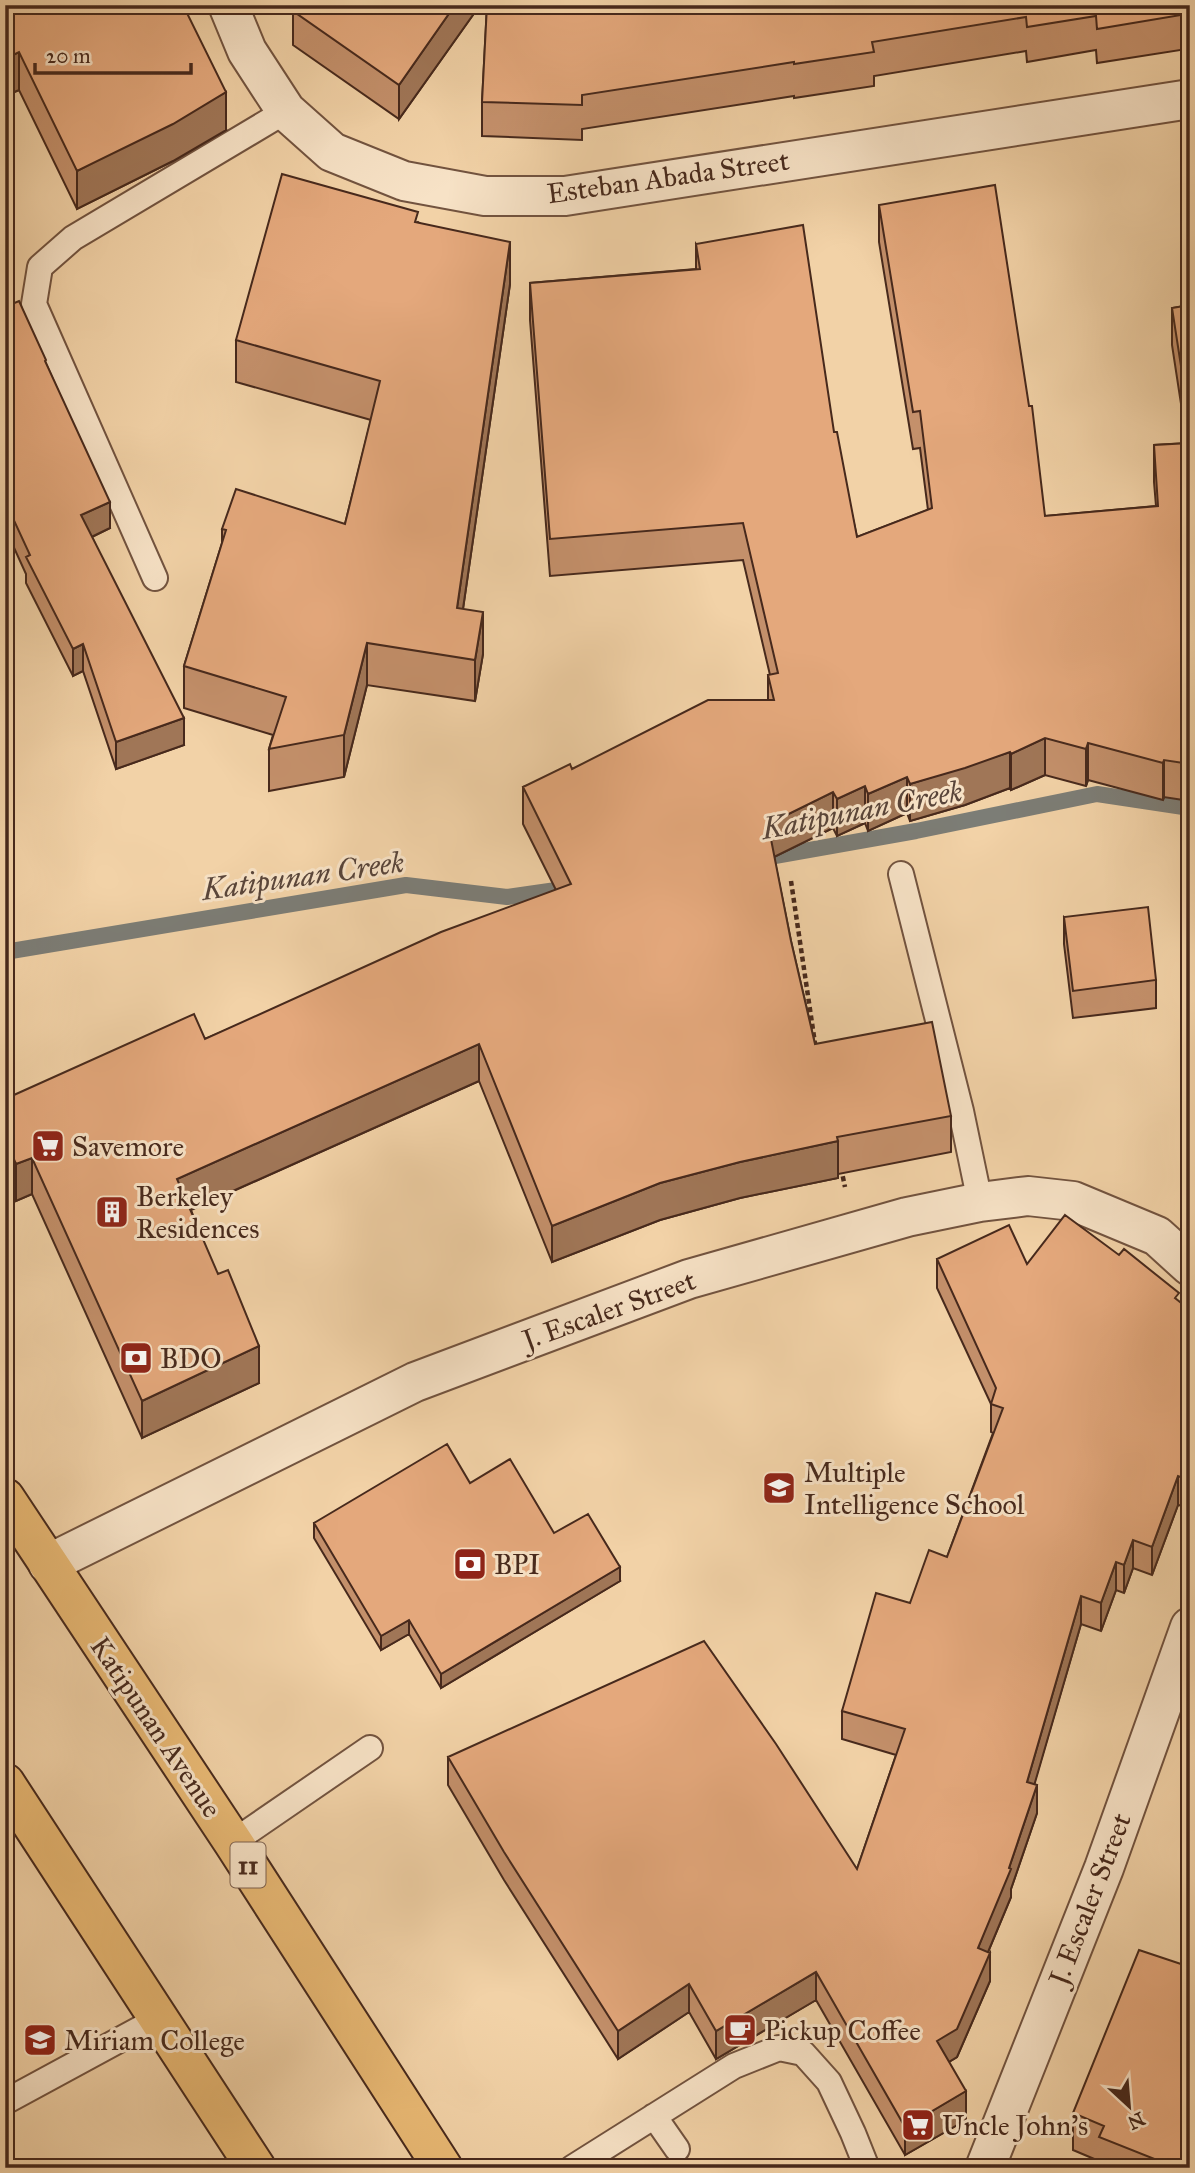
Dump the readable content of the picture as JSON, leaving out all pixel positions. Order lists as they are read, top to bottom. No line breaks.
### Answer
{"streets":{"main road":["Katipunan Avenue","11"],"street":["Esteban Abada Street","J. Escaler Street"]},"crossings":[["J. Escaler Street","Katipunan Avenue"]],"water":["Katipunan Creek"],"places":{"supermarket":["Savemore","Uncle John's"],"building":["Berkeley Residences"],"bank":["BDO","BPI"],"school or university":["Multiple Intelligence School","Miriam College"],"cafe":["Pickup Coffee"]},"scale_bar":"20 m","north":"bottom right"}
